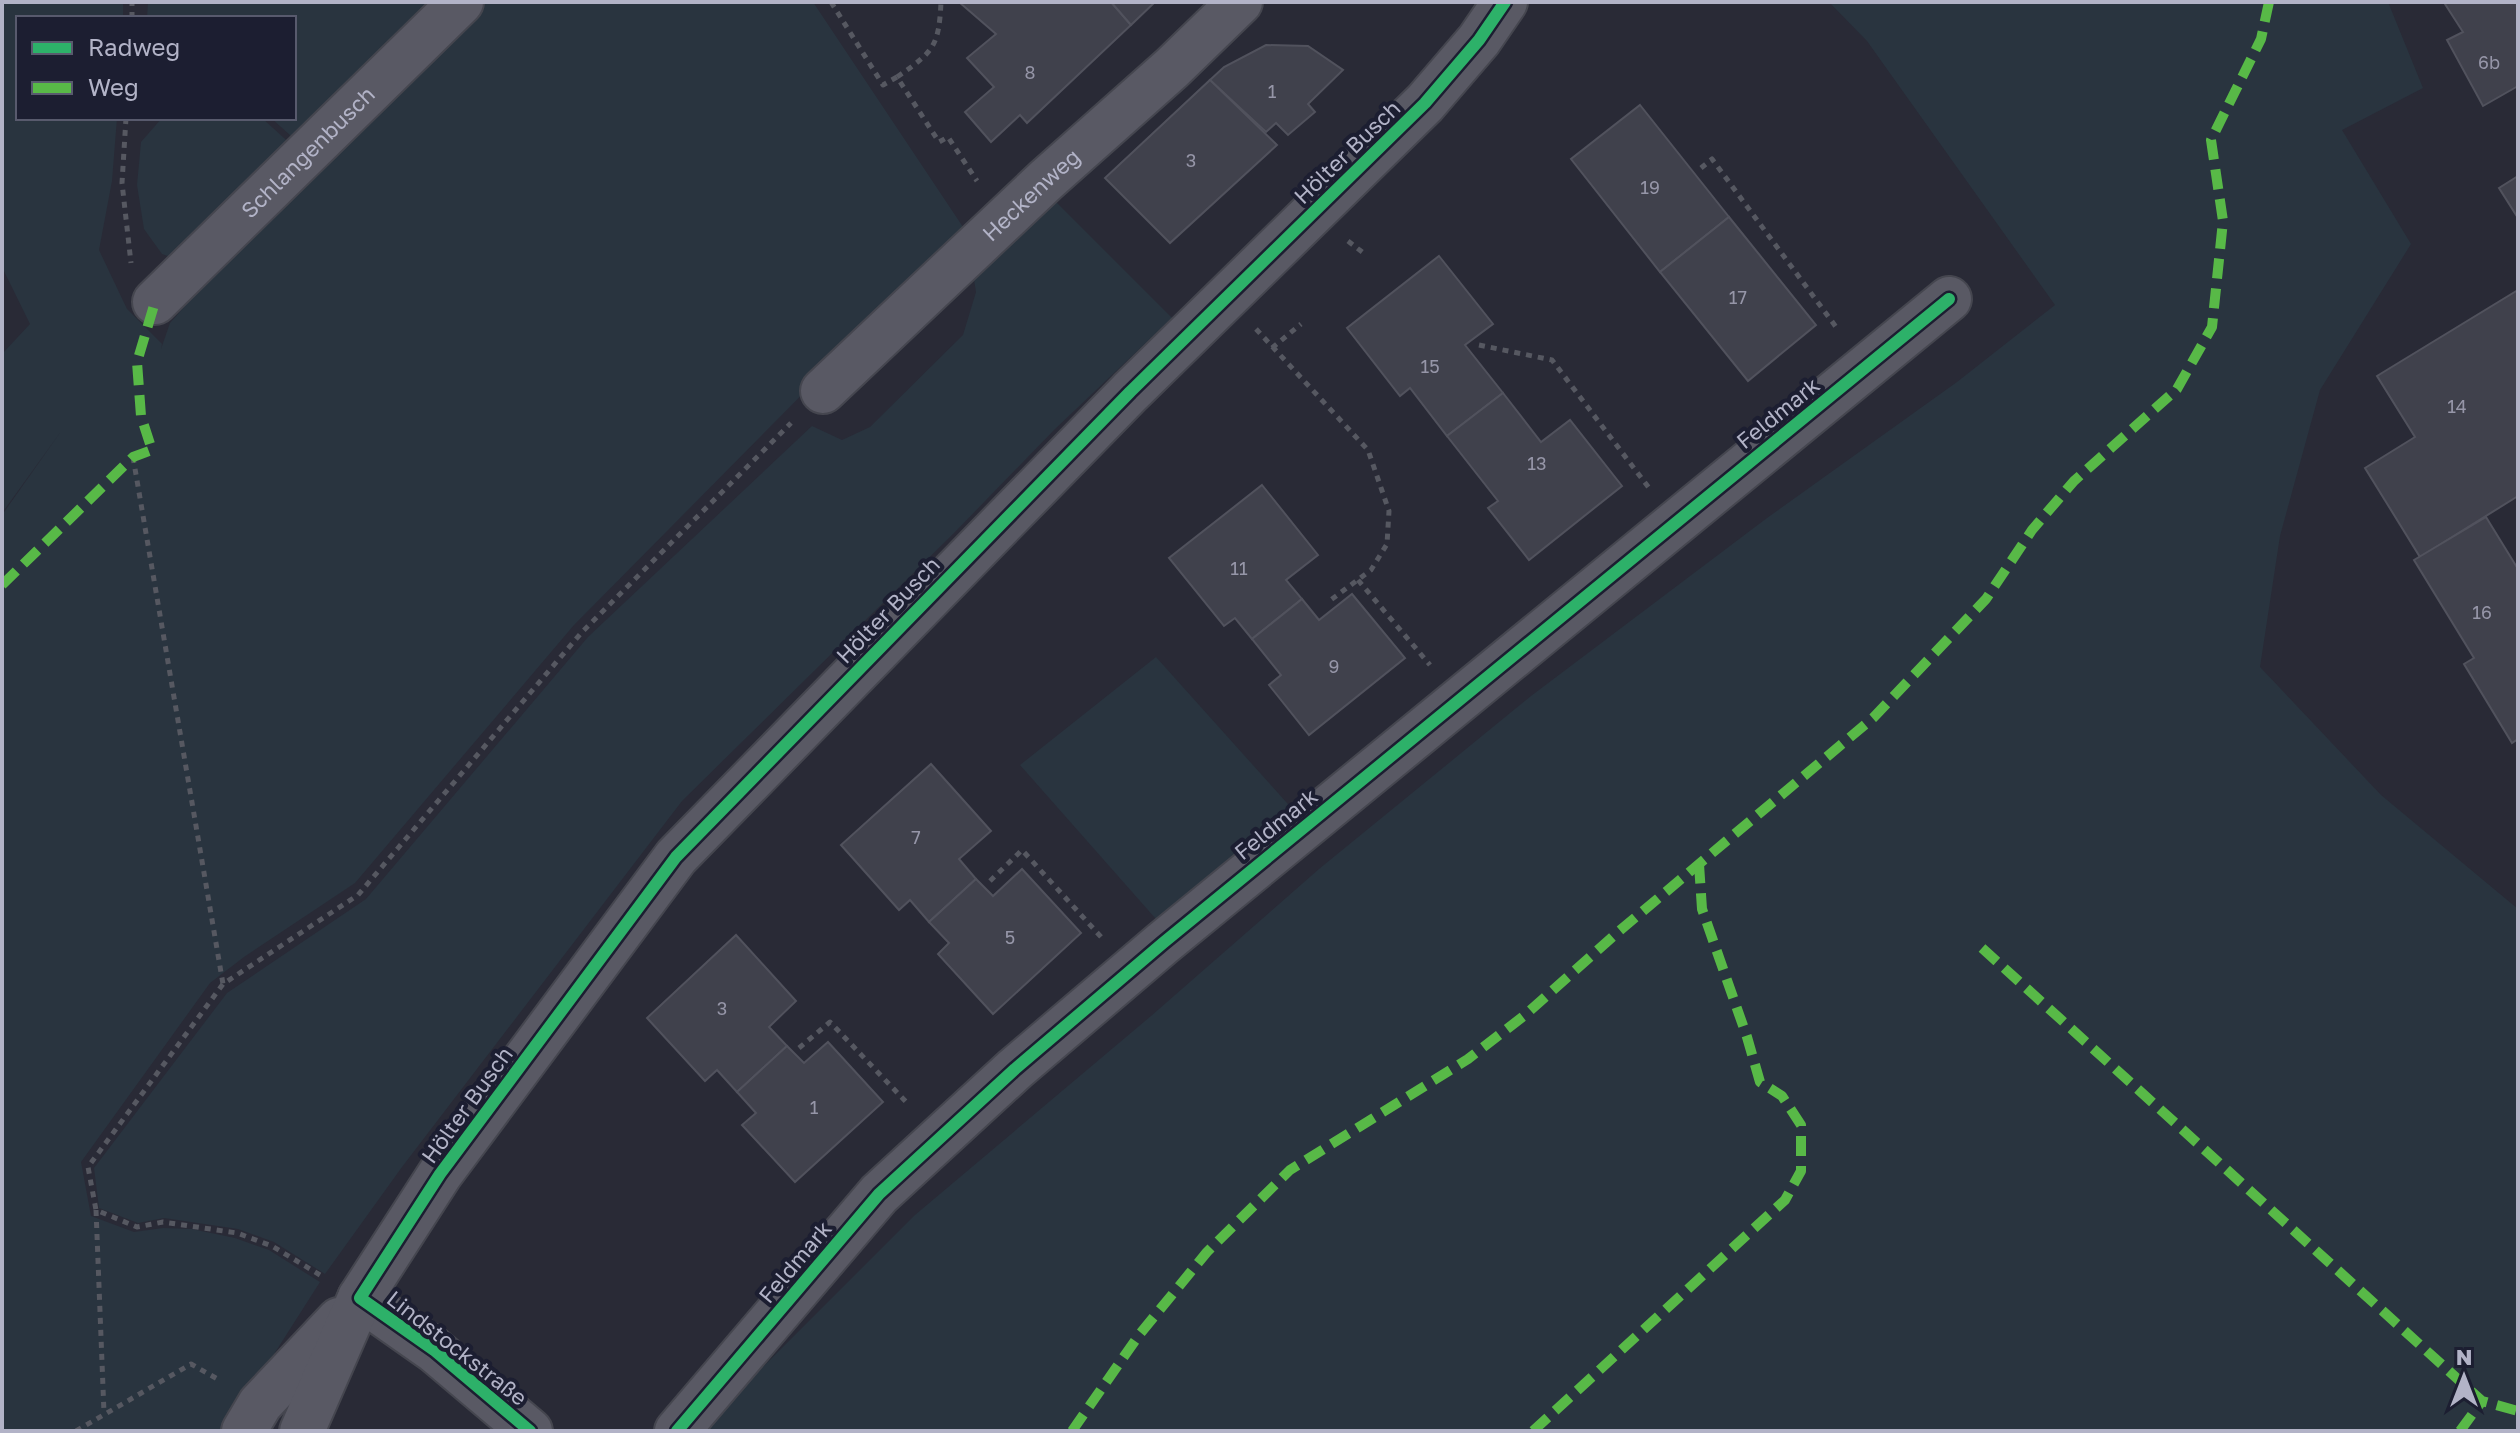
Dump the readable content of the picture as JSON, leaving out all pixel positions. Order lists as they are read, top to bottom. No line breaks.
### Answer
{"streets":{"street":["Hölter Busch","Schlangenbusch","Heckenweg","Feldmark","Lindstockstraße"]},"crossings":[["Hölter Busch","Lindstockstraße"]],"house_numbers":["6b","8","1","3","19","17","15","14","13","11","16","9","7","5","3","1"],"legend":["Radweg","Weg"],"north":"top"}
